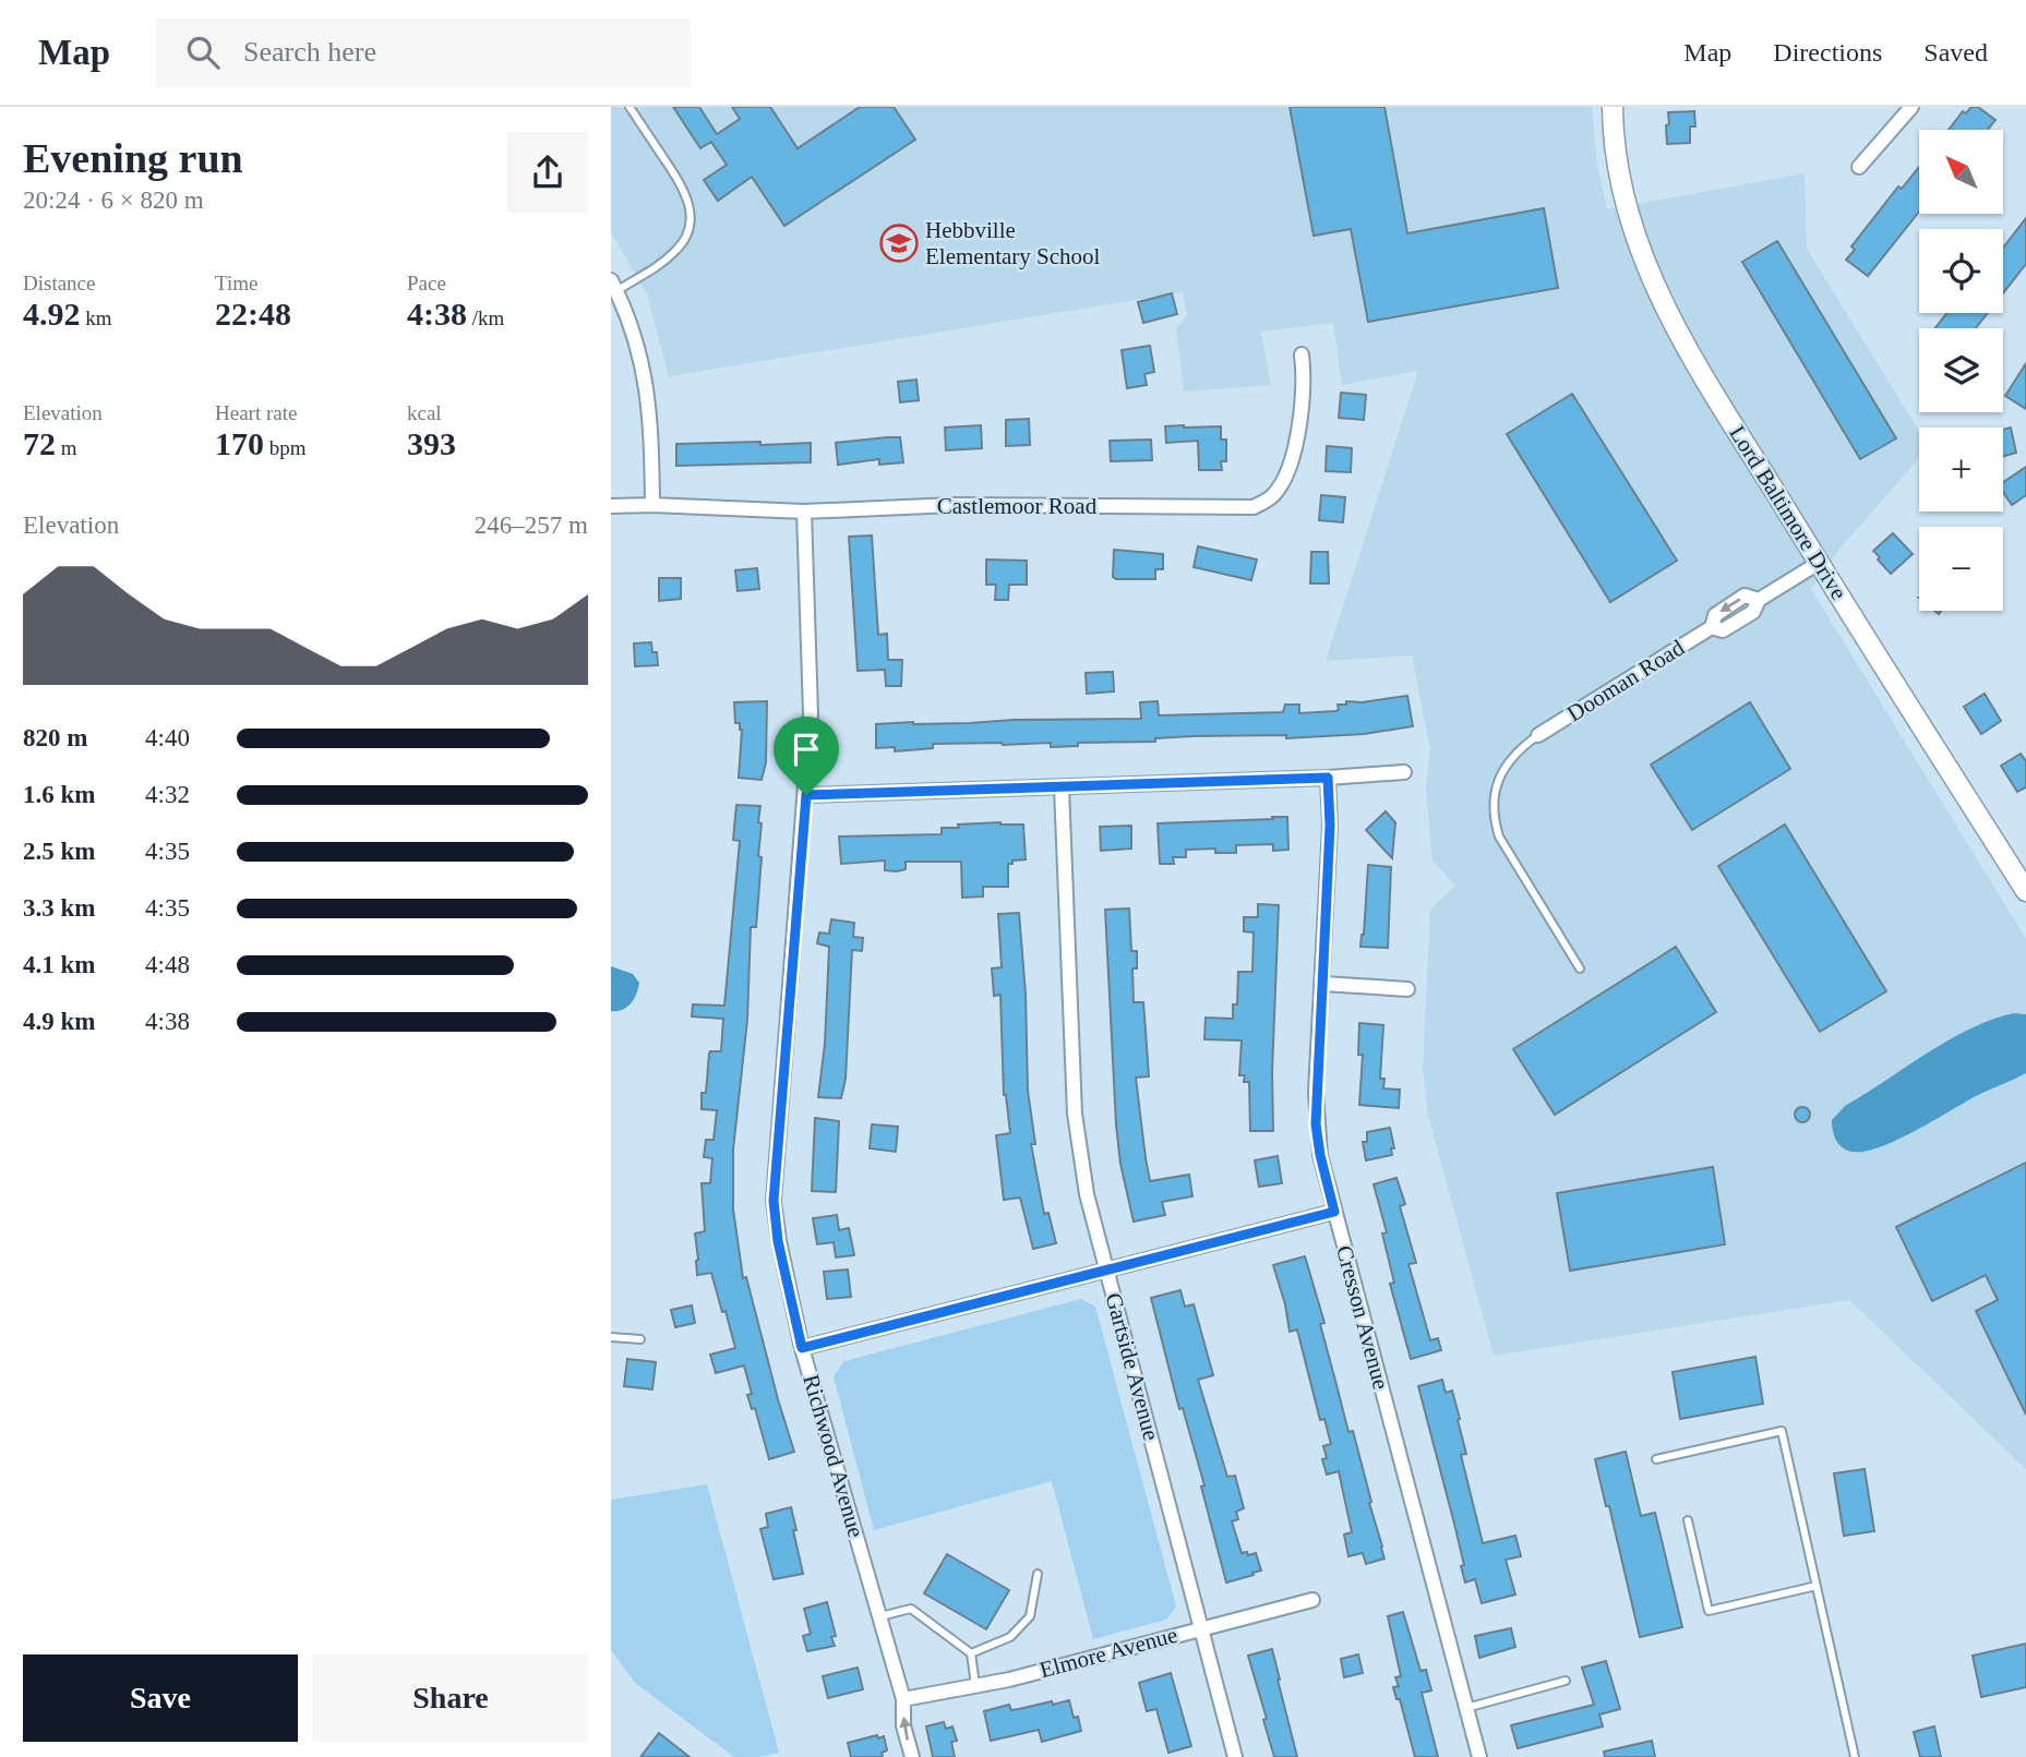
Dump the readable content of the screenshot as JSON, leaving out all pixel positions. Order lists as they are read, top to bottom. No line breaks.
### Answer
{"streets":{"main road":["Lord Baltimore Drive"],"street":["Castlemoor Road","Dooman Road","Cresson Avenue","Gartside Avenue","Richwood Avenue","Elmore Avenue"]},"crossings":[["Castlemoor Road","Richwood Avenue"],["Lord Baltimore Drive","Dooman Road"],["Gartside Avenue","Elmore Avenue"],["Richwood Avenue","Elmore Avenue"]],"places":{"school or university":["Hebbville Elementary School"]},"north":"top left","page":{"header":"Map","search":"Search here","nav":["Map","Directions","Saved"],"heading":["Evening run","20:24 · 6 × 820 m"],"map_buttons":["+","−"],"stats":[["Distance","4.92 km"],["Time","22:48"],["Pace","4:38 /km"],["Elevation","72 m"],["Heart rate","170 bpm"],["kcal","393"]],"chart":["Elevation","246–257 m"],"list":[{"name":"820 m","note":"4:40"},{"name":"1.6 km","note":"4:32"},{"name":"2.5 km","note":"4:35"},{"name":"3.3 km","note":"4:35"},{"name":"4.1 km","note":"4:48"},{"name":"4.9 km","note":"4:38"}],"buttons":["Save","Share"]}}
